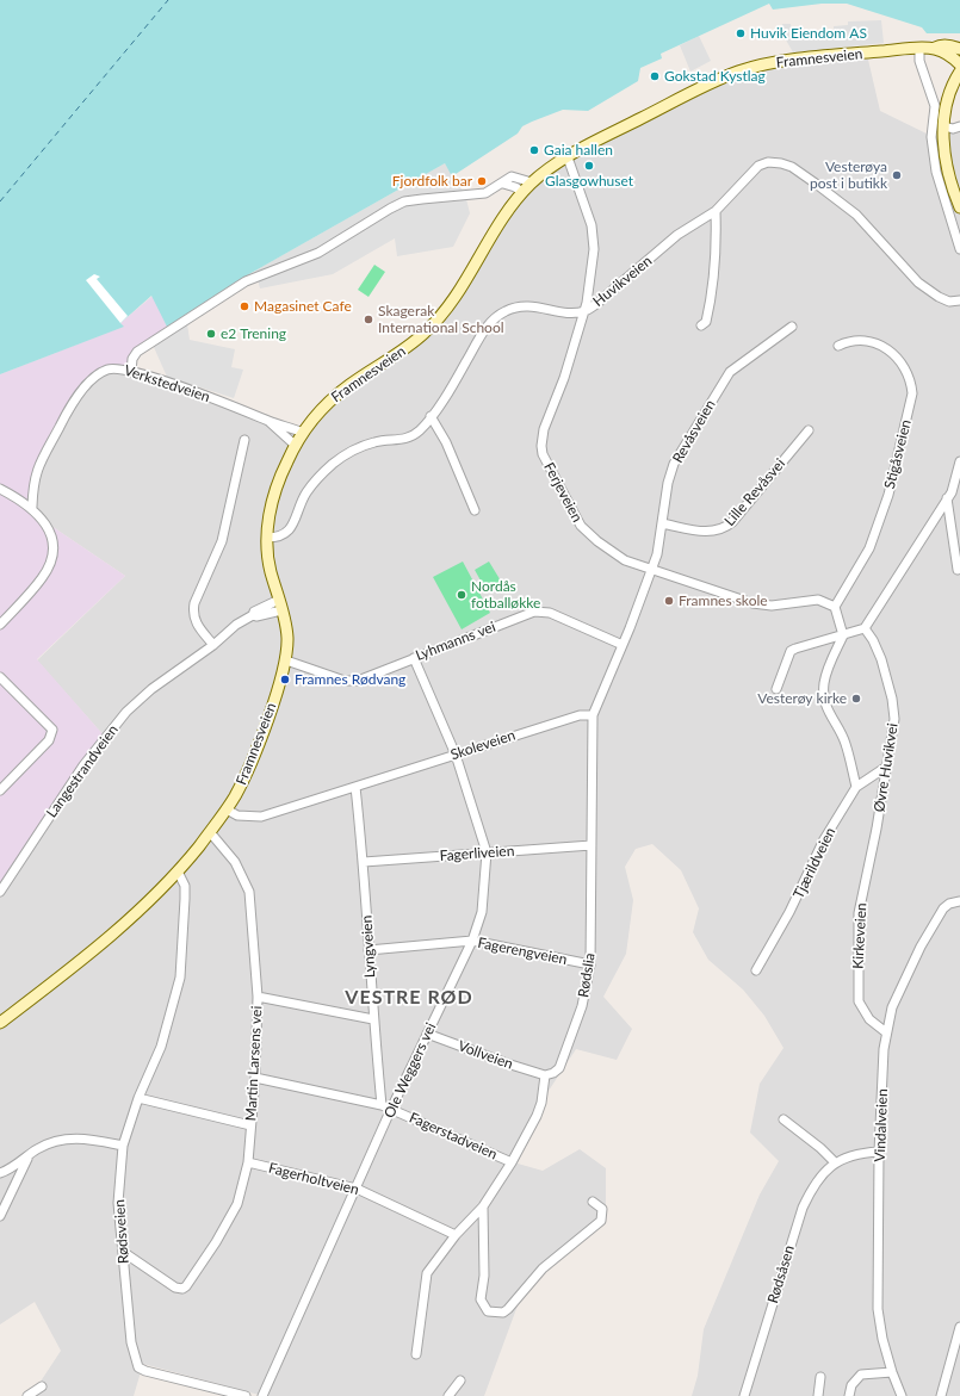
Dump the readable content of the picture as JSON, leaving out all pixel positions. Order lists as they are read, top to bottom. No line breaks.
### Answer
{"streets":{"main road":["Framnesveien"],"street":["Huvikveien","Verkstedveien","Revåsveien","Stigåsveien","Ferjeveien","Lille Revåsvei","Lyhmanns vei","Skoleveien","Øvre Huvikvei","Langestrandveien","Fagerliveien","Tjærildveien","Kirkeveien","Lyngveien","Fagerengveien","Rødslia","Vollveien","Martin Larsens vei","Ole Weggers vei","Vindalveien","Fagerstadveien","Fagerholtveien","Rødsveien","Rødsåsen"]},"crossings":[["Framnesveien","Huvikveien"],["Framnesveien","Verkstedveien"],["Framnesveien","Ferjeveien"],["Framnesveien","Lyhmanns vei"],["Framnesveien","Skoleveien"],["Framnesveien","Langestrandveien"],["Framnesveien","Martin Larsens vei"],["Framnesveien","Rødsveien"],["Huvikveien","Ferjeveien"],["Revåsveien","Ferjeveien"],["Revåsveien","Lille Revåsvei"],["Stigåsveien","Ferjeveien"],["Lyhmanns vei","Ole Weggers vei"],["Skoleveien","Lyngveien"],["Skoleveien","Rødslia"],["Skoleveien","Ole Weggers vei"],["Øvre Huvikvei","Tjærildveien"],["Øvre Huvikvei","Kirkeveien"],["Fagerliveien","Lyngveien"],["Fagerliveien","Rødslia"],["Fagerliveien","Ole Weggers vei"],["Kirkeveien","Vindalveien"],["Lyngveien","Fagerengveien"],["Lyngveien","Fagerstadveien"],["Fagerengveien","Rødslia"],["Fagerengveien","Ole Weggers vei"],["Rødslia","Vollveien"],["Vollveien","Ole Weggers vei"],["Martin Larsens vei","Fagerstadveien"],["Martin Larsens vei","Fagerholtveien"],["Martin Larsens vei","Rødsveien"],["Ole Weggers vei","Fagerstadveien"],["Ole Weggers vei","Fagerholtveien"],["Vindalveien","Rødsåsen"]],"districts":["VESTRE RØD"],"places":["Huvik Eiendom AS","Gokstad Kystlag","Gaia hallen","Glasgowhuset","Vesterøya post i butikk","Fjordfolk bar","Magasinet Cafe","Skagerak International School","e2 Trening","Nordås fotballøkke","Framnes skole","Framnes Rødvang","Vesterøy kirke"]}
